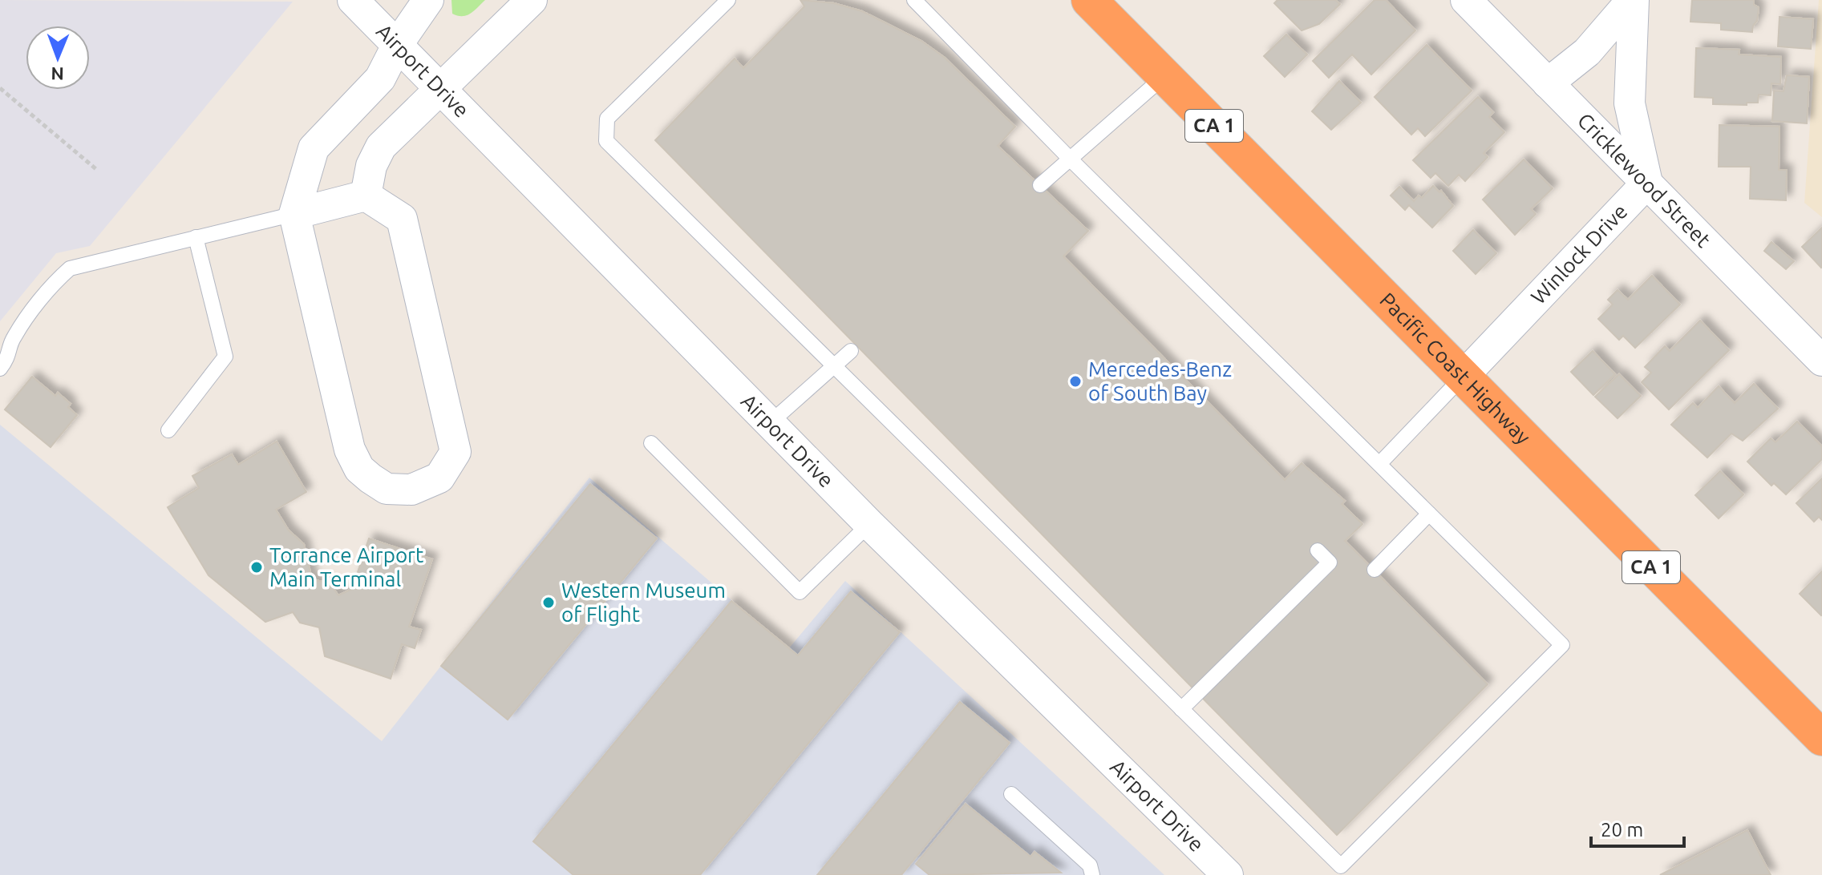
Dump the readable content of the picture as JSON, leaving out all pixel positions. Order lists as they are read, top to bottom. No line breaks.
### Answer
{"streets":{"highway":["CA 1","Pacific Coast Highway"],"street":["Airport Drive","Cricklewood Street","Winlock Drive"]},"crossings":[["Cricklewood Street","Winlock Drive"],["Winlock Drive","Pacific Coast Highway"]],"places":["Mercedes-Benz of South Bay","Torrance Airport Main Terminal","Western Museum of Flight"],"scale_bar":"20 m","north":"bottom"}
